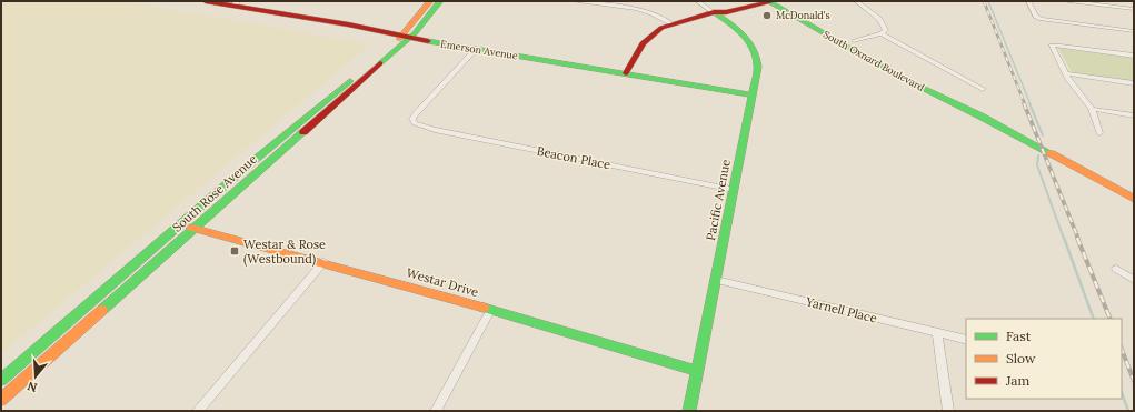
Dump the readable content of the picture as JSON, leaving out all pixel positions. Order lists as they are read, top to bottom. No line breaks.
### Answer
{"streets":{"main road":["Emerson Avenue","South Oxnard Boulevard","South Rose Avenue","Pacific Avenue","Westar Drive"],"street":["Beacon Place","Yarnell Place"]},"crossings":[["Emerson Avenue","Beacon Place"],["Emerson Avenue","South Rose Avenue"],["Emerson Avenue","Pacific Avenue"],["Beacon Place","Pacific Avenue"],["South Rose Avenue","Westar Drive"],["Pacific Avenue","Westar Drive"],["Pacific Avenue","Yarnell Place"]],"places":{"other":["McDonald's"],"transit":["Westar & Rose (Westbound)"]},"legend":["Fast","Slow","Jam"],"north":"bottom"}
